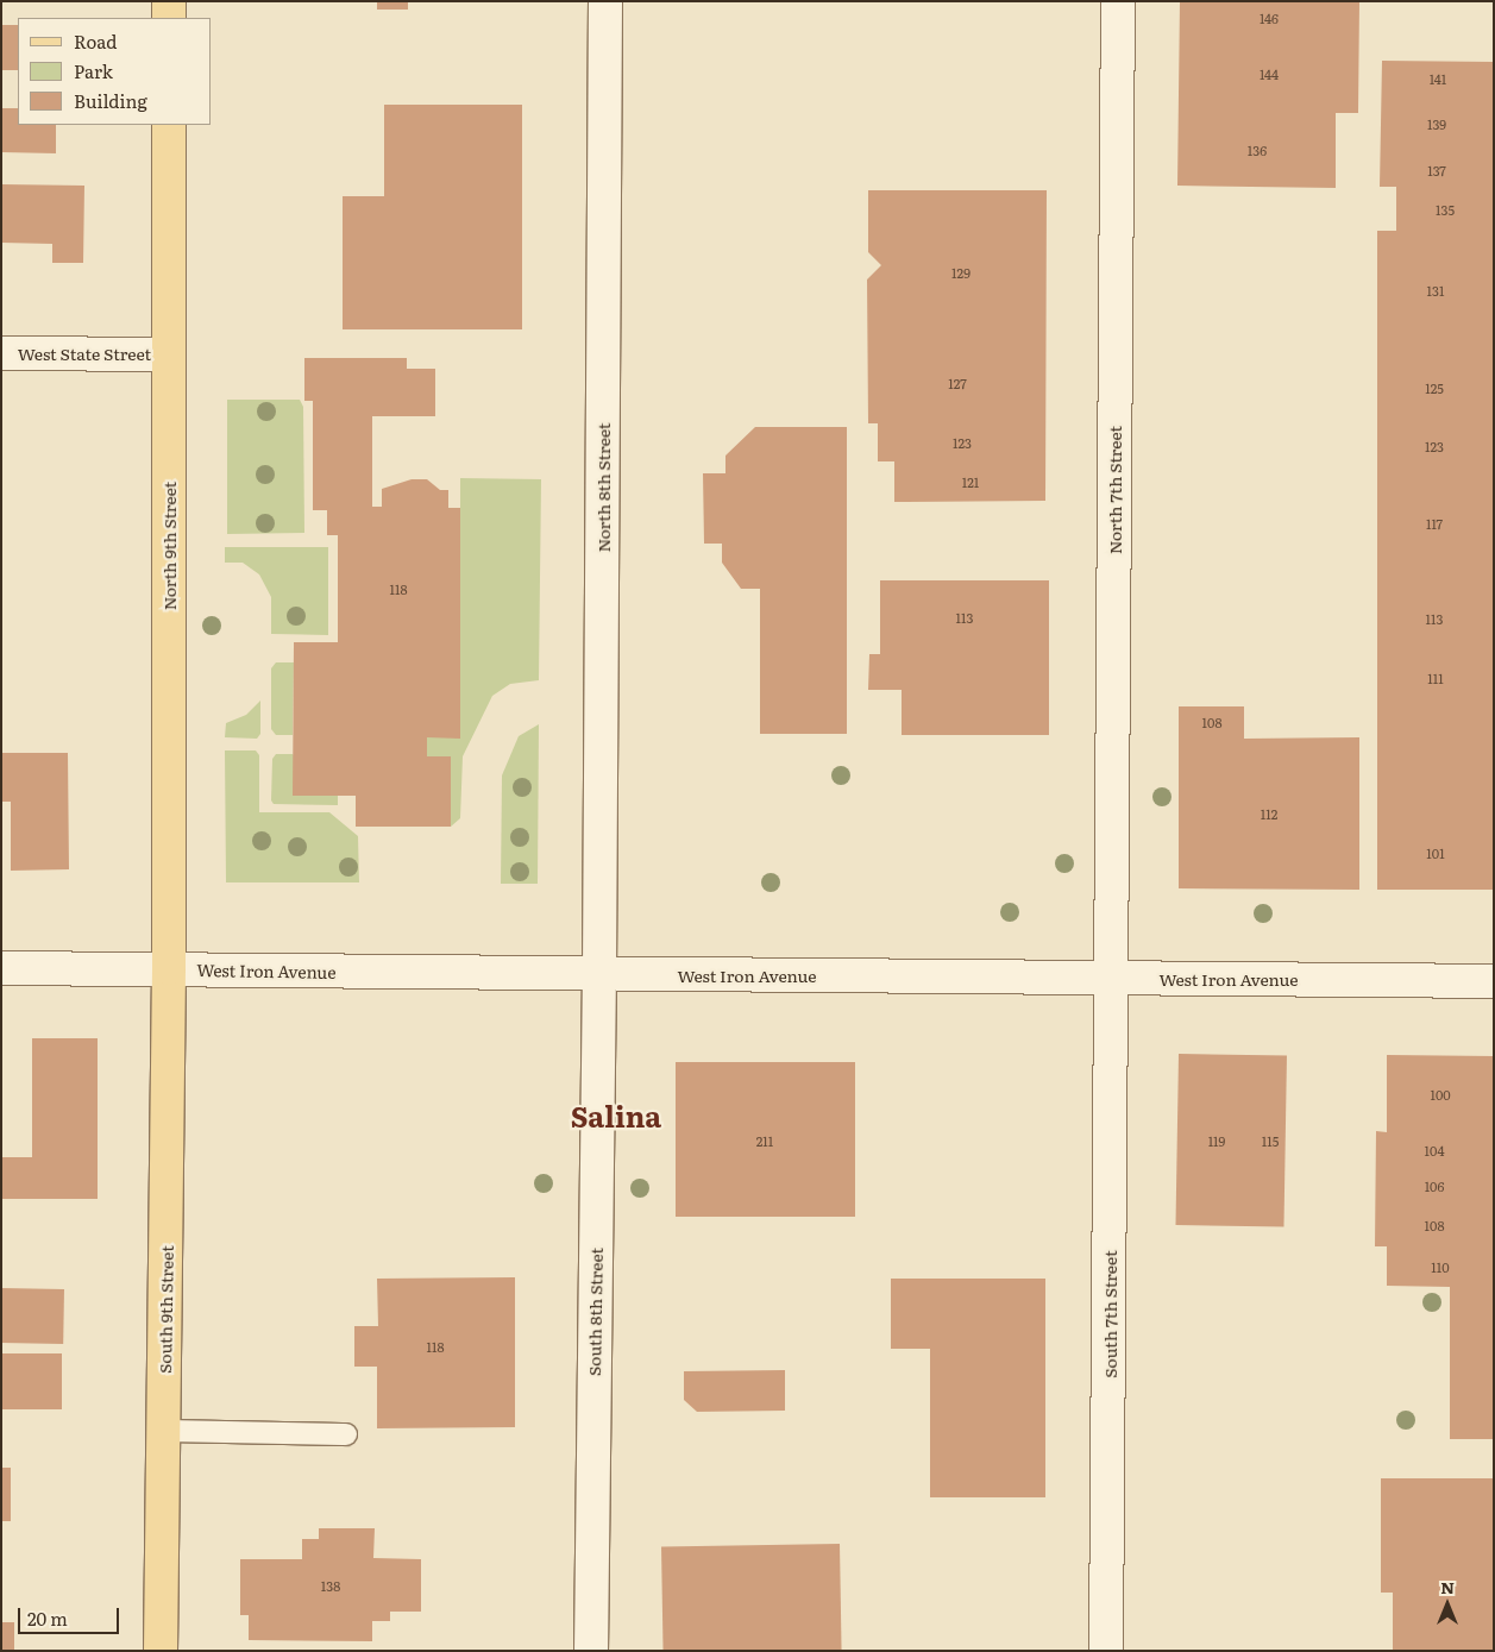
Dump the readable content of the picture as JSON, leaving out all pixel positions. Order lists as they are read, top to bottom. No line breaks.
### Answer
{"streets":{"main road":["North 9th Street","South 9th Street"],"street":["West State Street","North 8th Street","North 7th Street","West Iron Avenue","South 8th Street","South 7th Street"]},"crossings":[["West State Street","North 9th Street"],["North 8th Street","West Iron Avenue"],["North 8th Street","South 8th Street"],["North 7th Street","West Iron Avenue"],["North 7th Street","South 7th Street"],["North 9th Street","West Iron Avenue"],["North 9th Street","South 9th Street"],["West Iron Avenue","South 9th Street"],["West Iron Avenue","South 8th Street"],["West Iron Avenue","South 7th Street"]],"districts":["Salina"],"house_numbers":["146","144","141","139","136","137","135","129","131","127","125","123","123","121","117","118","113","113","111","108","112","101","100","211","119","115","104","106","108","110","118","138"],"legend":["Road","Park","Building"],"scale_bar":"20 m","north":"top"}
